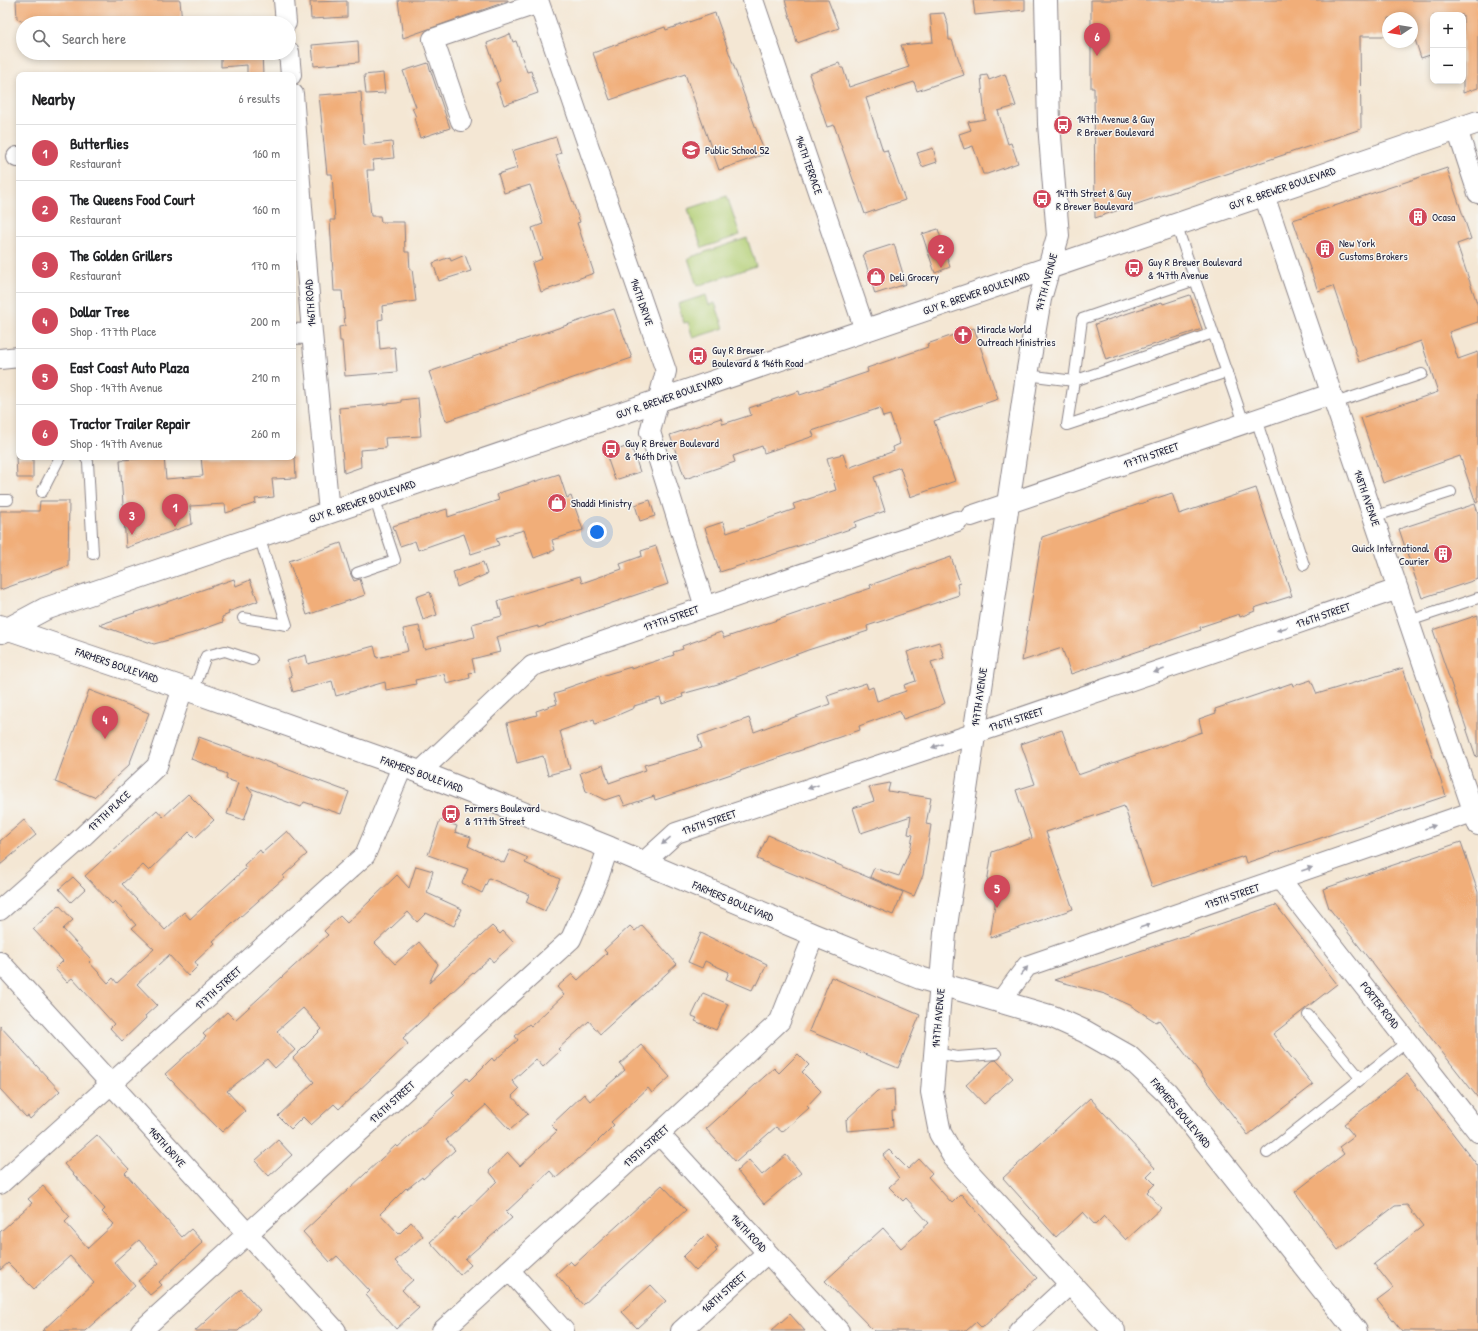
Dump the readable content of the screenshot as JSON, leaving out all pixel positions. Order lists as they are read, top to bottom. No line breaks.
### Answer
{"streets":{"main road":["GUY R. BREWER BOULEVARD","147TH AVENUE","FARMERS BOULEVARD"],"street":["146TH TERRACE","146TH DRIVE","146TH ROAD","177TH STREET","148TH AVENUE","176TH STREET","177TH PLACE","175TH STREET","PORTER ROAD","145TH DRIVE","168TH STREET"]},"crossings":[["146TH TERRACE","GUY R. BREWER BOULEVARD"],["GUY R. BREWER BOULEVARD","147TH AVENUE"],["GUY R. BREWER BOULEVARD","146TH DRIVE"],["GUY R. BREWER BOULEVARD","146TH ROAD"],["GUY R. BREWER BOULEVARD","148TH AVENUE"],["GUY R. BREWER BOULEVARD","FARMERS BOULEVARD"],["147TH AVENUE","177TH STREET"],["147TH AVENUE","176TH STREET"],["147TH AVENUE","FARMERS BOULEVARD"],["146TH DRIVE","177TH STREET"],["146TH ROAD","175TH STREET"],["146TH ROAD","168TH STREET"],["177TH STREET","148TH AVENUE"],["177TH STREET","FARMERS BOULEVARD"],["177TH STREET","145TH DRIVE"],["148TH AVENUE","176TH STREET"],["148TH AVENUE","175TH STREET"],["176TH STREET","FARMERS BOULEVARD"],["176TH STREET","145TH DRIVE"],["FARMERS BOULEVARD","177TH PLACE"],["FARMERS BOULEVARD","175TH STREET"],["175TH STREET","PORTER ROAD"]],"one_way":["176TH STREET","175TH STREET"],"places":{"bus stop":["147th Avenue & Guy R Brewer Boulevard","147th Street & Guy R Brewer Boulevard","Guy R Brewer Boulevard & 147th Avenue","Guy R Brewer Boulevard & 146th Road","Guy R Brewer Boulevard & 146th Drive","Farmers Boulevard & 177th Street"],"school or university":["Public School 52"],"building":["Ocasa","New York Customs Brokers","Quick International Courier"],"shop":["Deli Grocery","Shaddi Ministry"],"church":["Miracle World Outreach Ministries"]},"north":"left","page":{"map_buttons":["+","−"],"search":"Search here","pins":["6","2","1","3","4","5"],"heading":["Nearby","6 results"],"list":[{"mark":"1","name":"Butterflies","note":"Restaurant","value":"160 m"},{"mark":"2","name":"The Queens Food Court","note":"Restaurant","value":"160 m"},{"mark":"3","name":"The Golden Grillers","note":"Restaurant","value":"170 m"},{"mark":"4","name":"Dollar Tree","note":"Shop · 177th Place","value":"200 m"},{"mark":"5","name":"East Coast Auto Plaza","note":"Shop · 147th Avenue","value":"210 m"},{"mark":"6","name":"Tractor Trailer Repair","note":"Shop · 147th Avenue","value":"260 m"}]}}
